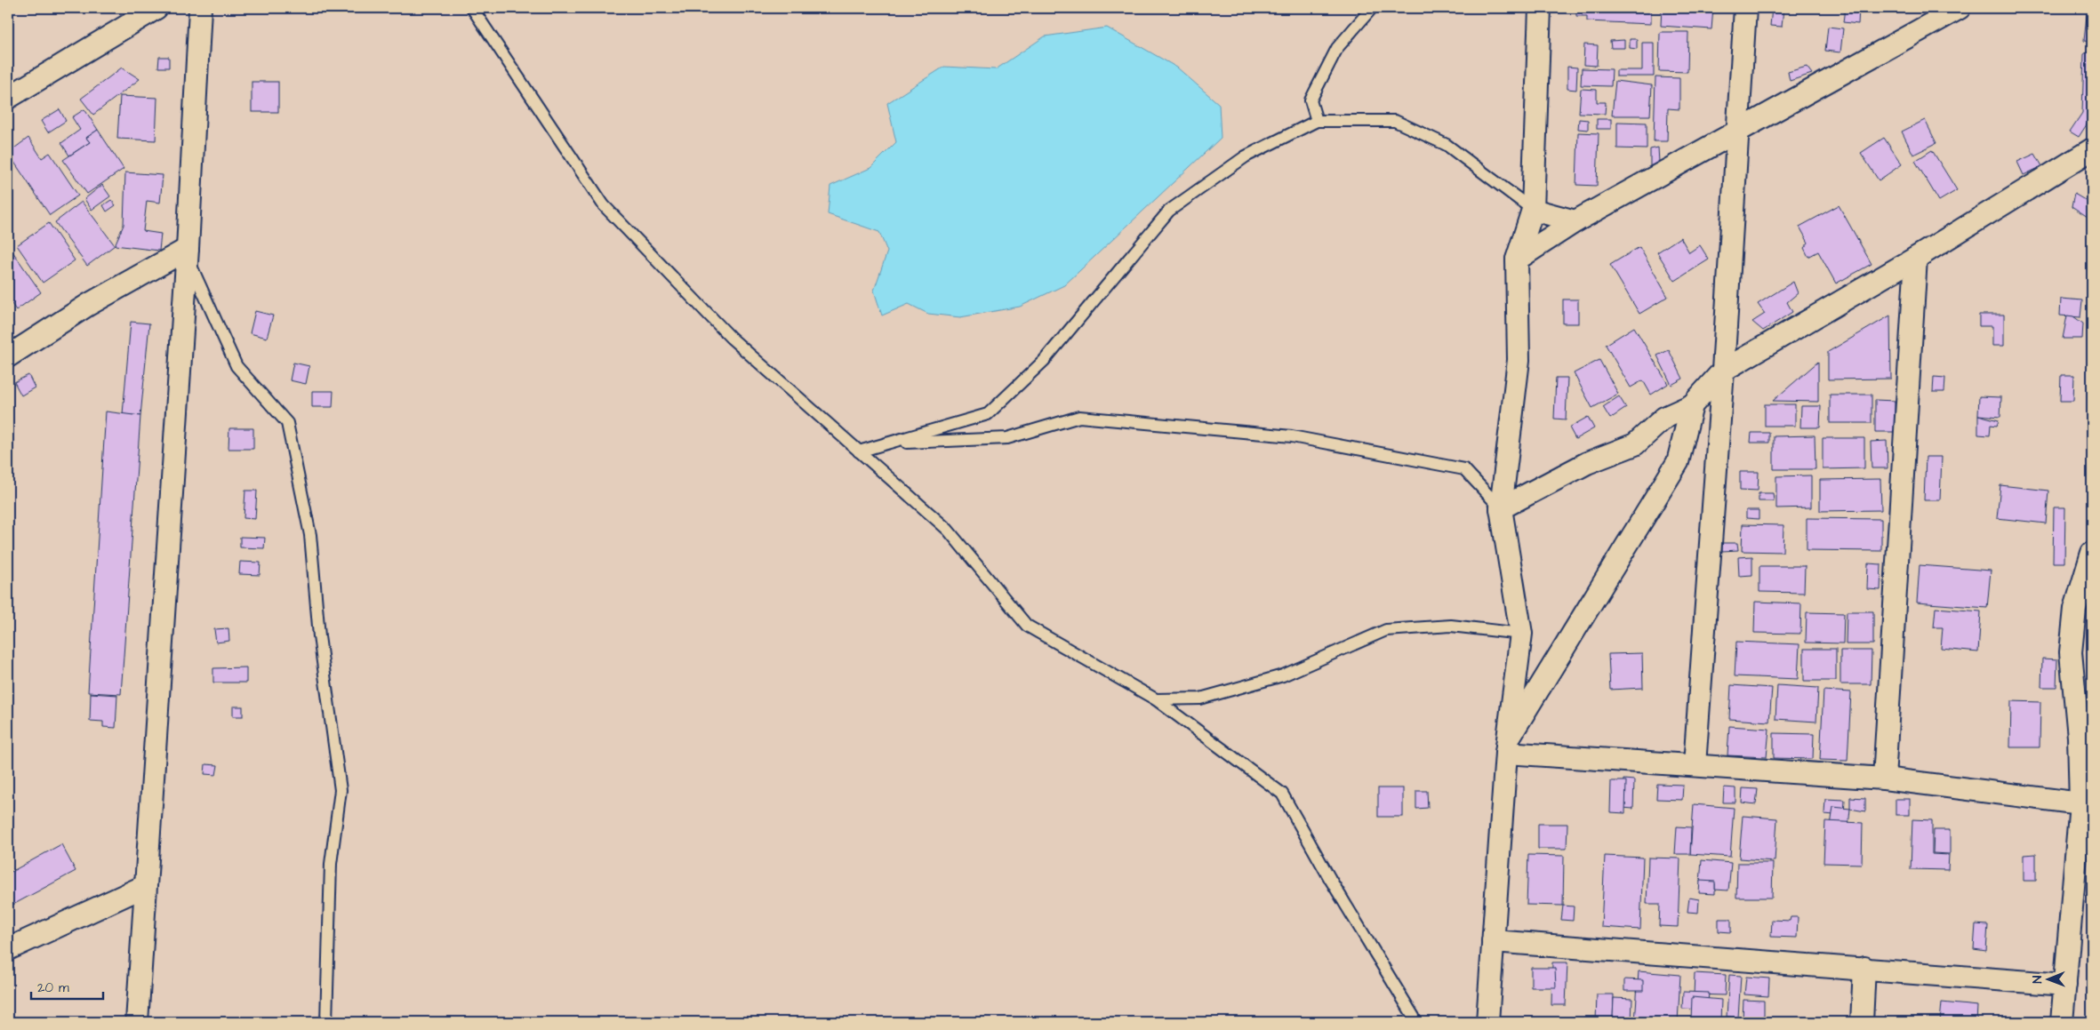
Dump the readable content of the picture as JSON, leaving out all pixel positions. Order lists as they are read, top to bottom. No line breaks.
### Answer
{"scale_bar":"20 m","north":"left"}
